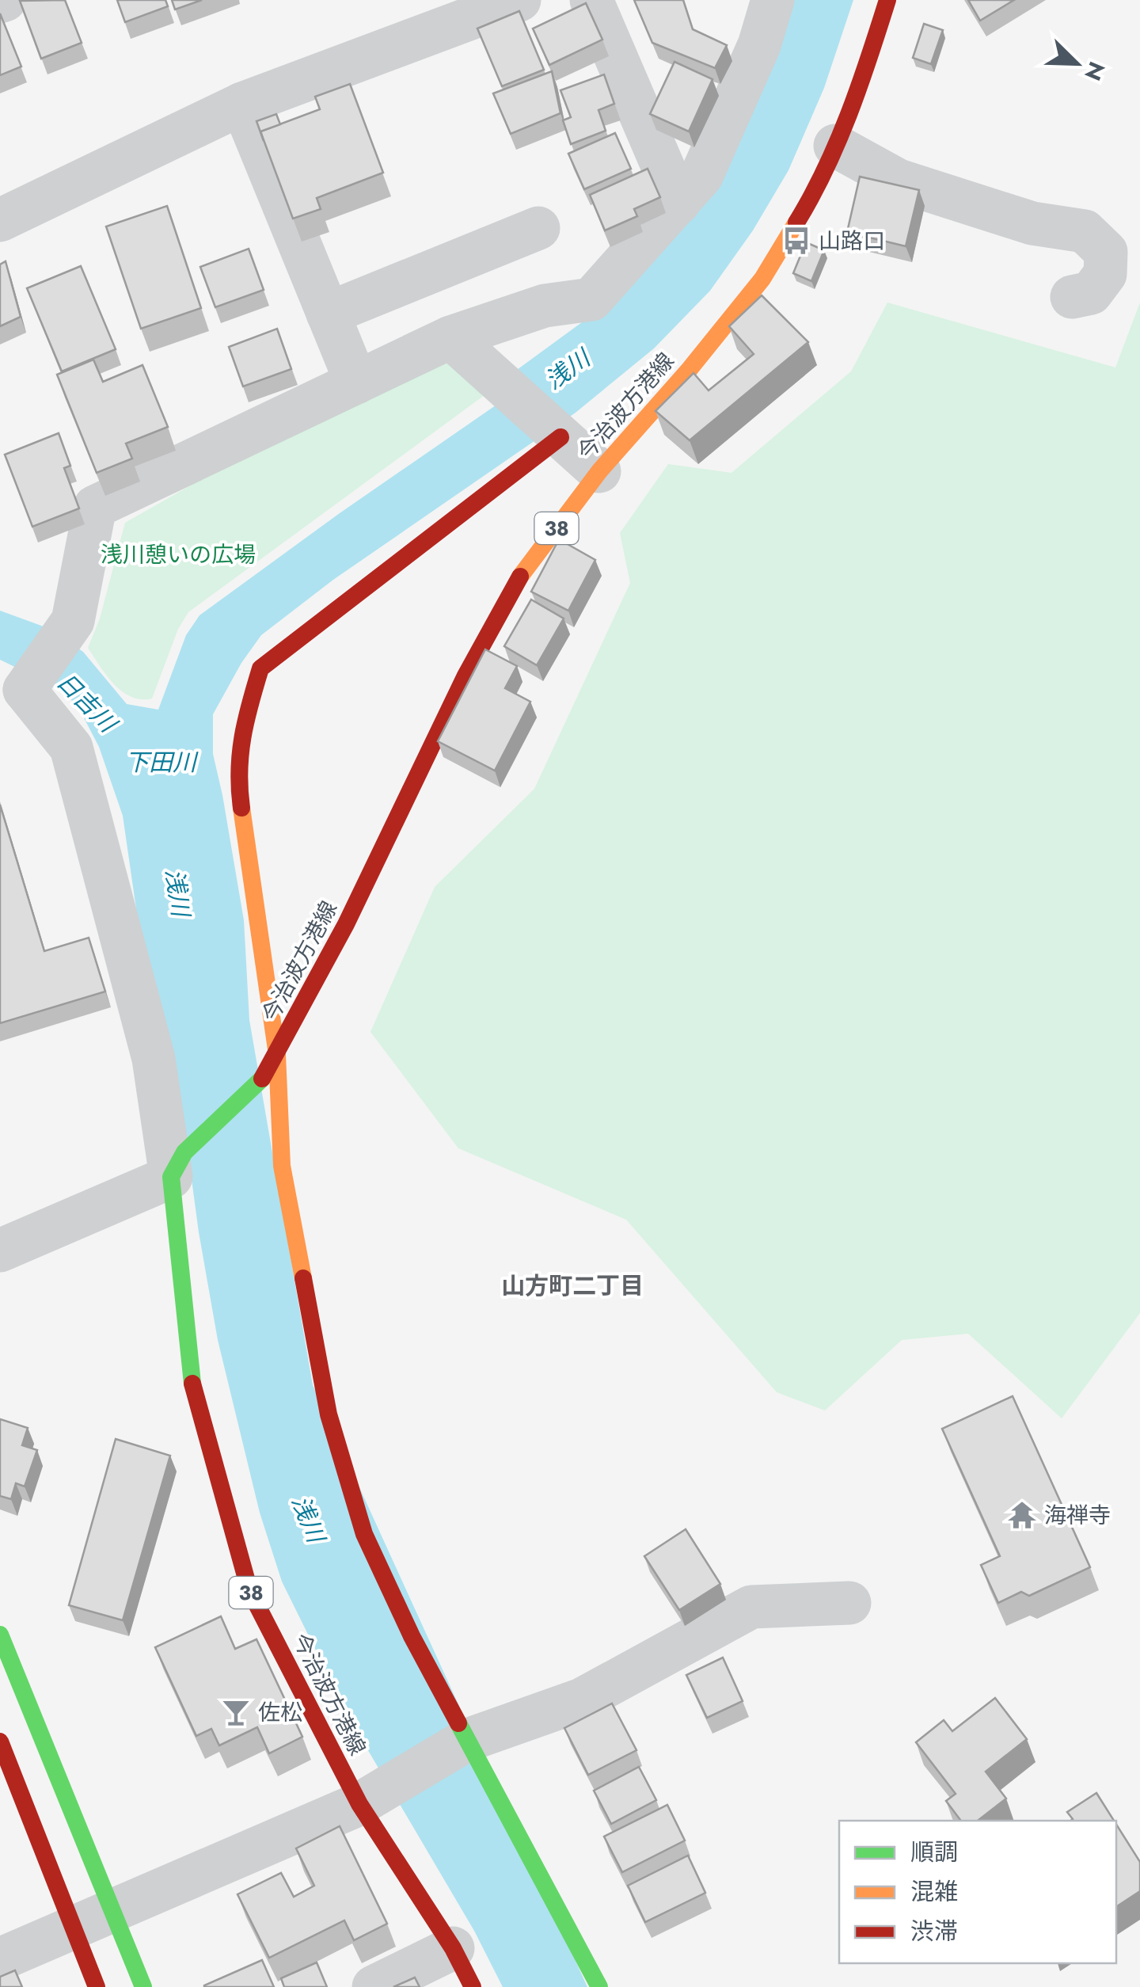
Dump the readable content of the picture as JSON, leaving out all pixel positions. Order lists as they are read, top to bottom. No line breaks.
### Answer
{"streets":{"street":["今治波方港線","38"]},"districts":["山方町二丁目"],"water":["浅川","日吉川","下田川"],"parks":["浅川憩いの広場"],"places":{"bus stop":["山路口"],"temple":["海禅寺"],"bar":["佐松"]},"legend":["順調","混雑","渋滞"],"north":"bottom right"}
